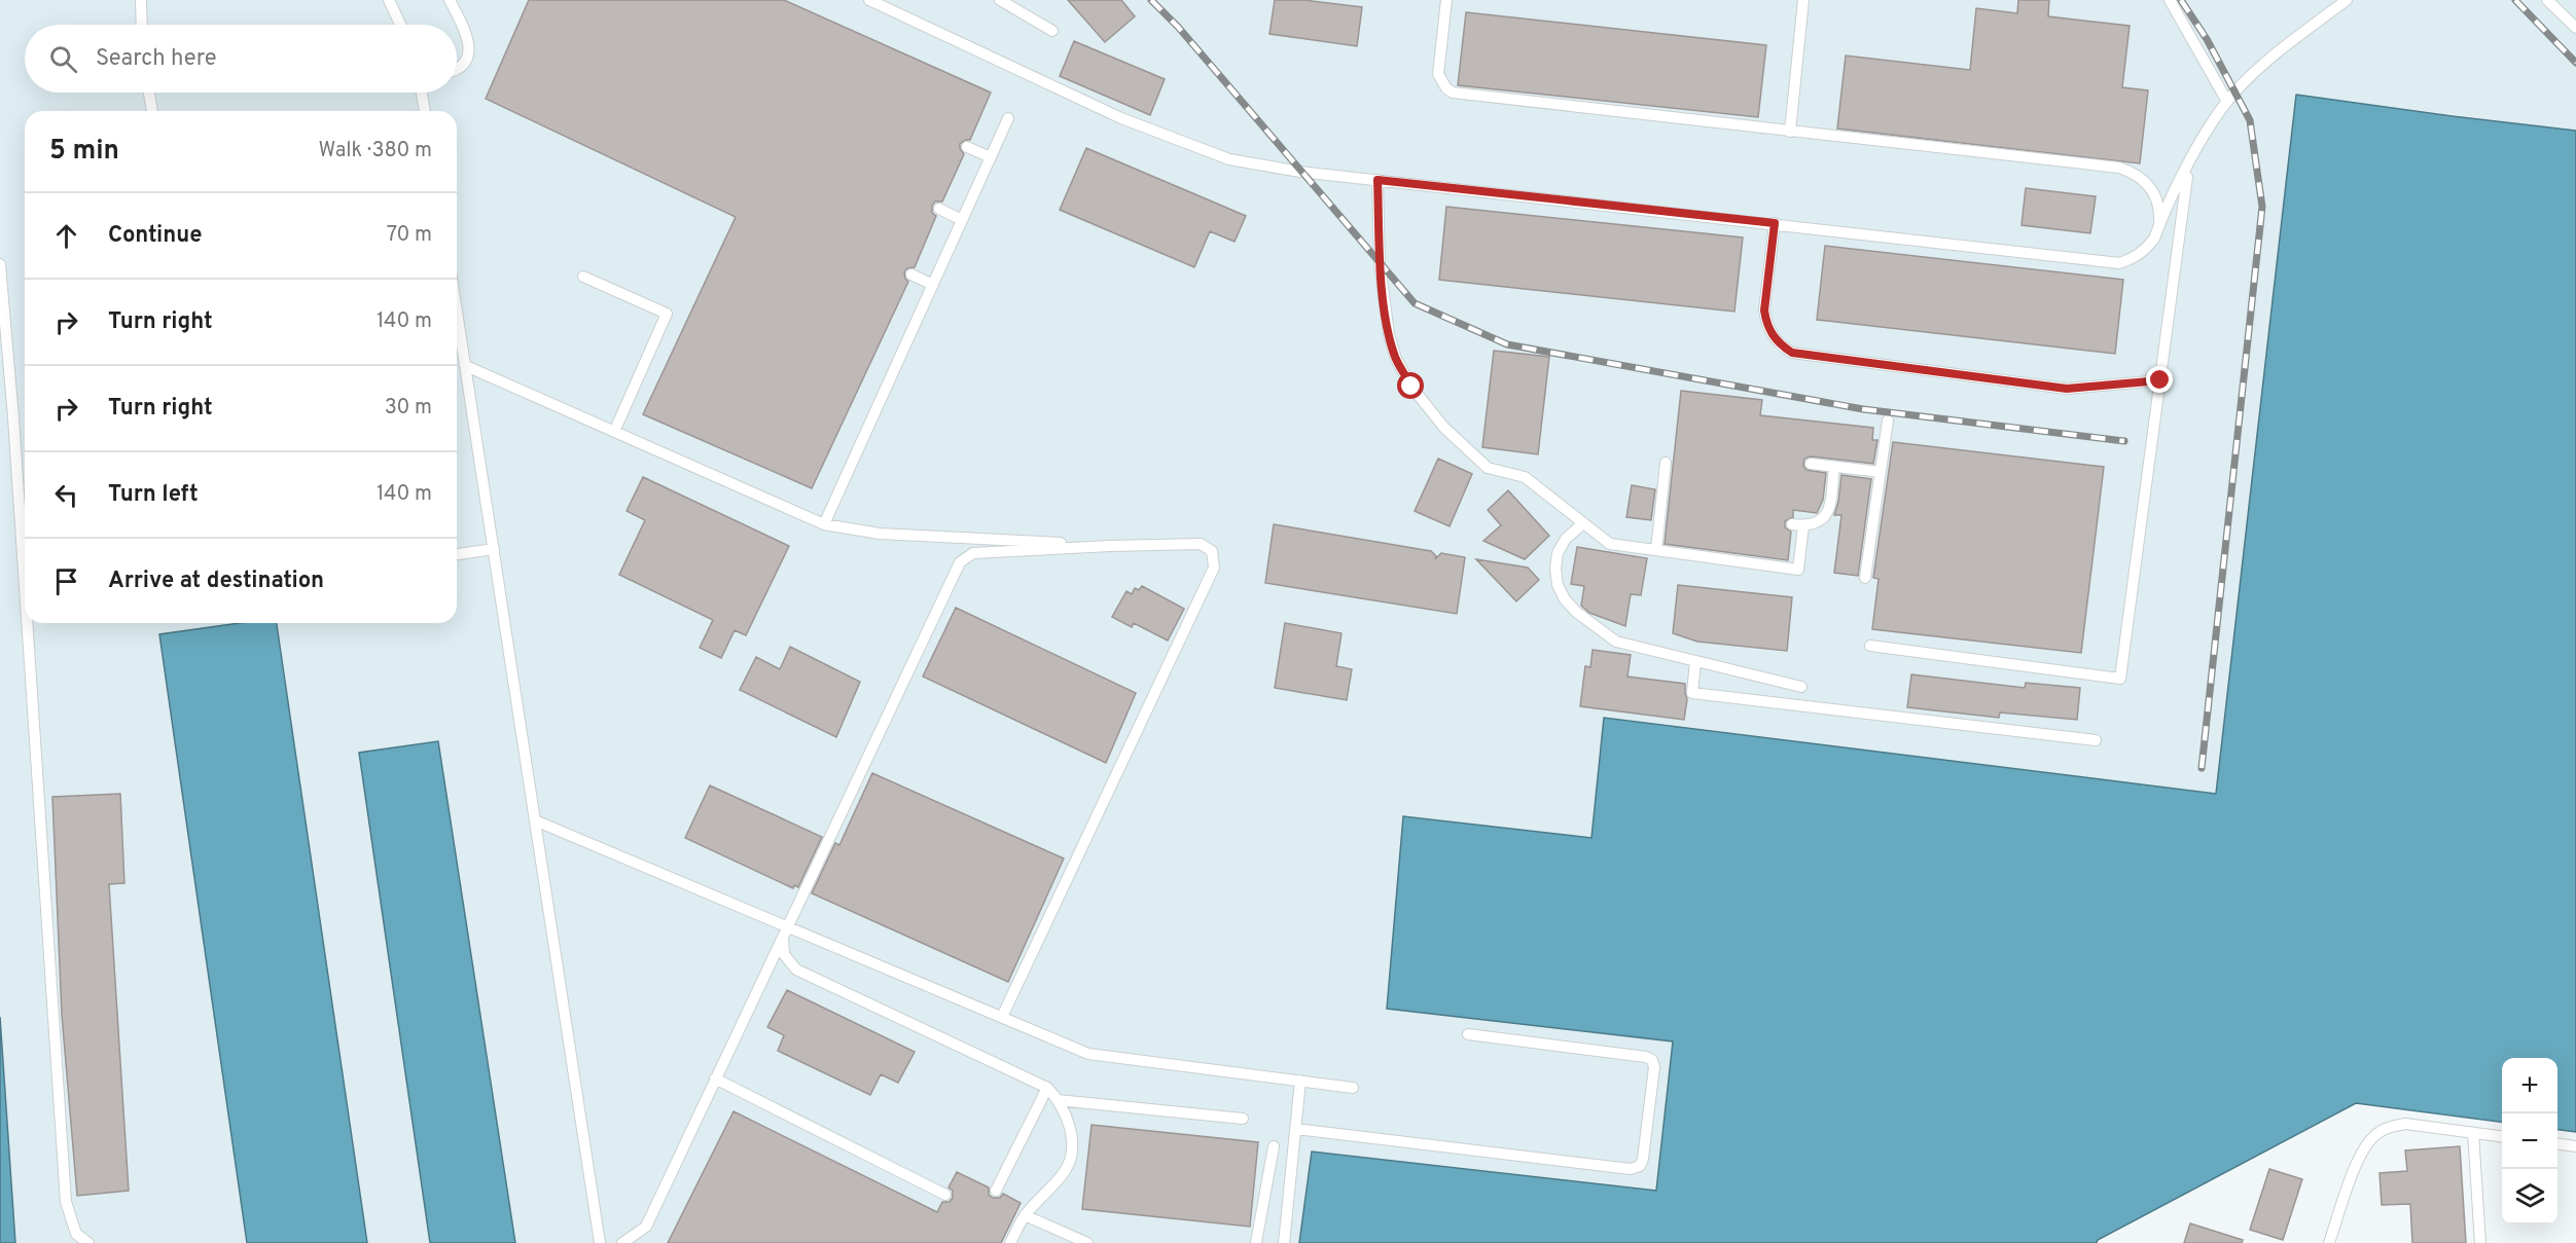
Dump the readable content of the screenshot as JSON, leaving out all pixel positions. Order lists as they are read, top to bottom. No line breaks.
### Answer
{"page":{"search":"Search here","heading":["5 min","Walk · 380 m"],"list":[["Continue","70 m"],["Turn right","140 m"],["Turn right","30 m"],["Turn left","140 m"],"Arrive at destination"],"map_buttons":["+","−"]}}
